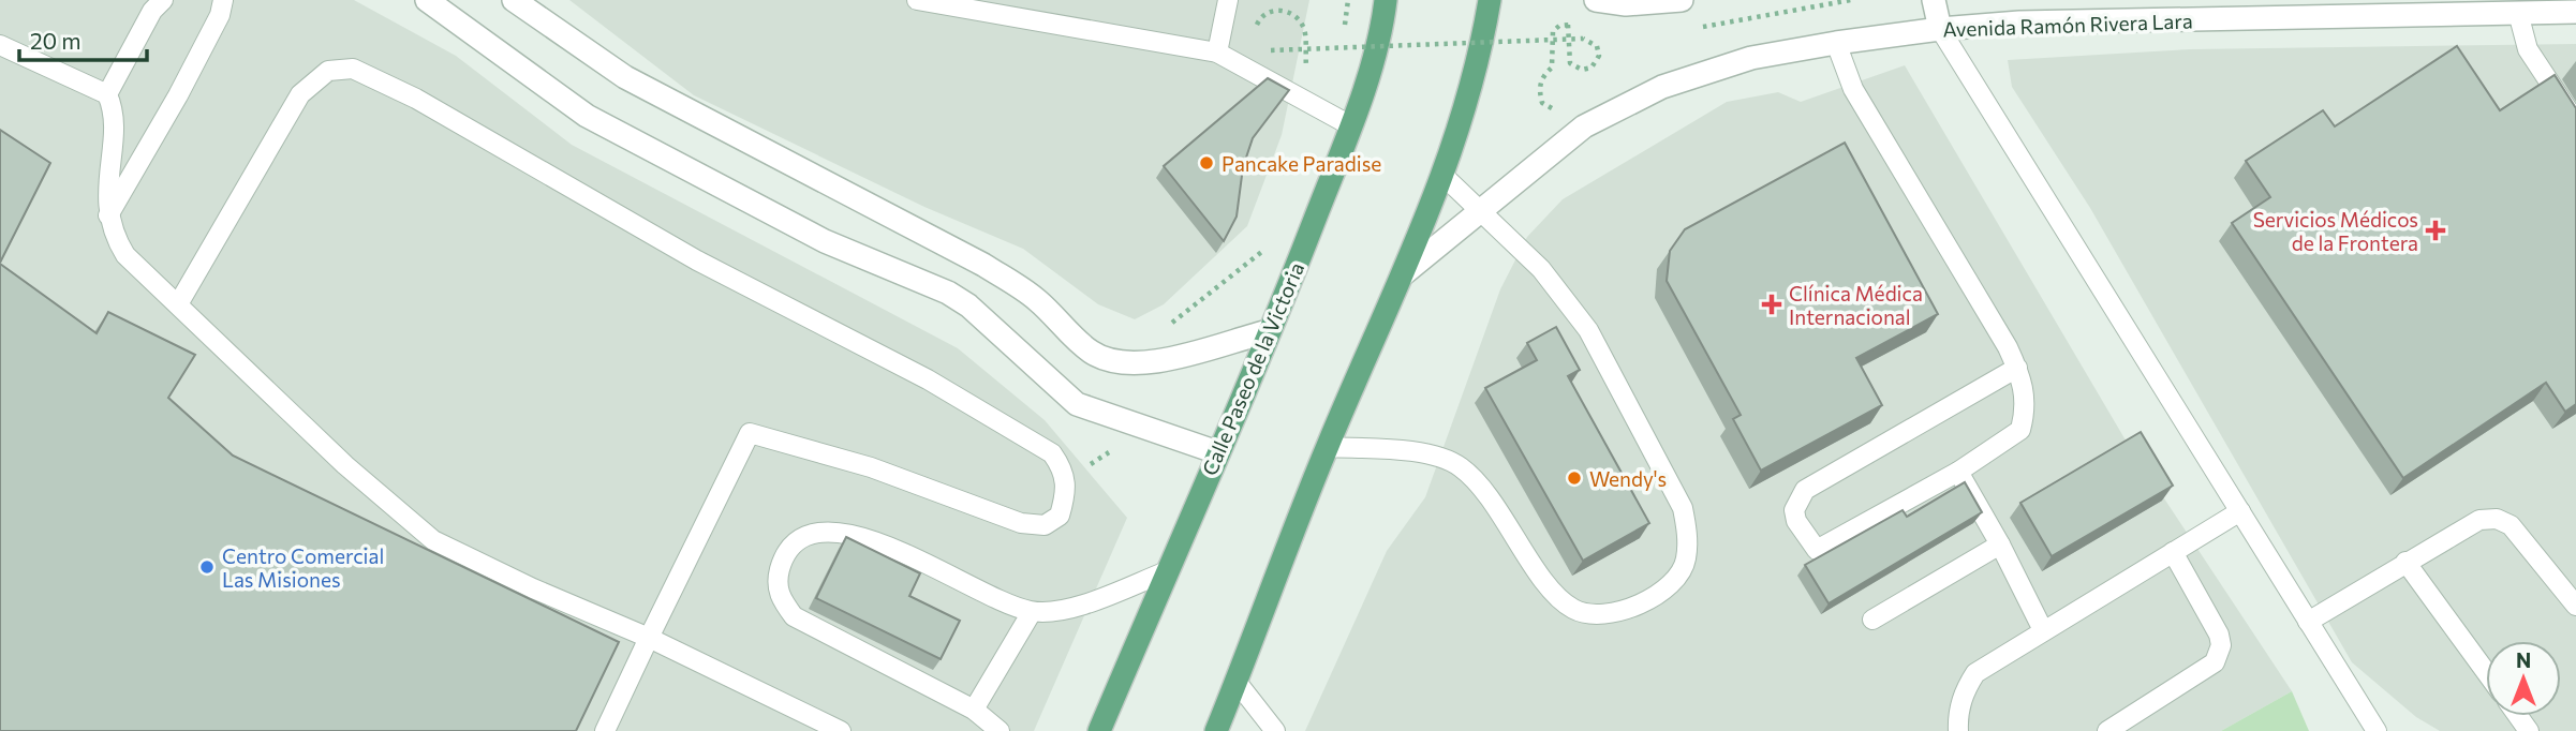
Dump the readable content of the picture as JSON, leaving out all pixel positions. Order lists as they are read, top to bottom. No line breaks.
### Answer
{"streets":{"main road":["Calle Paseo de la Victoria"],"street":["Avenida Ramón Rivera Lara"]},"places":{"other":["Pancake Paradise","Wendy's","Centro Comercial Las Misiones"],"health":["Servicios Médicos de la Frontera","Clínica Médica Internacional"]},"scale_bar":"20 m","north":"top"}
